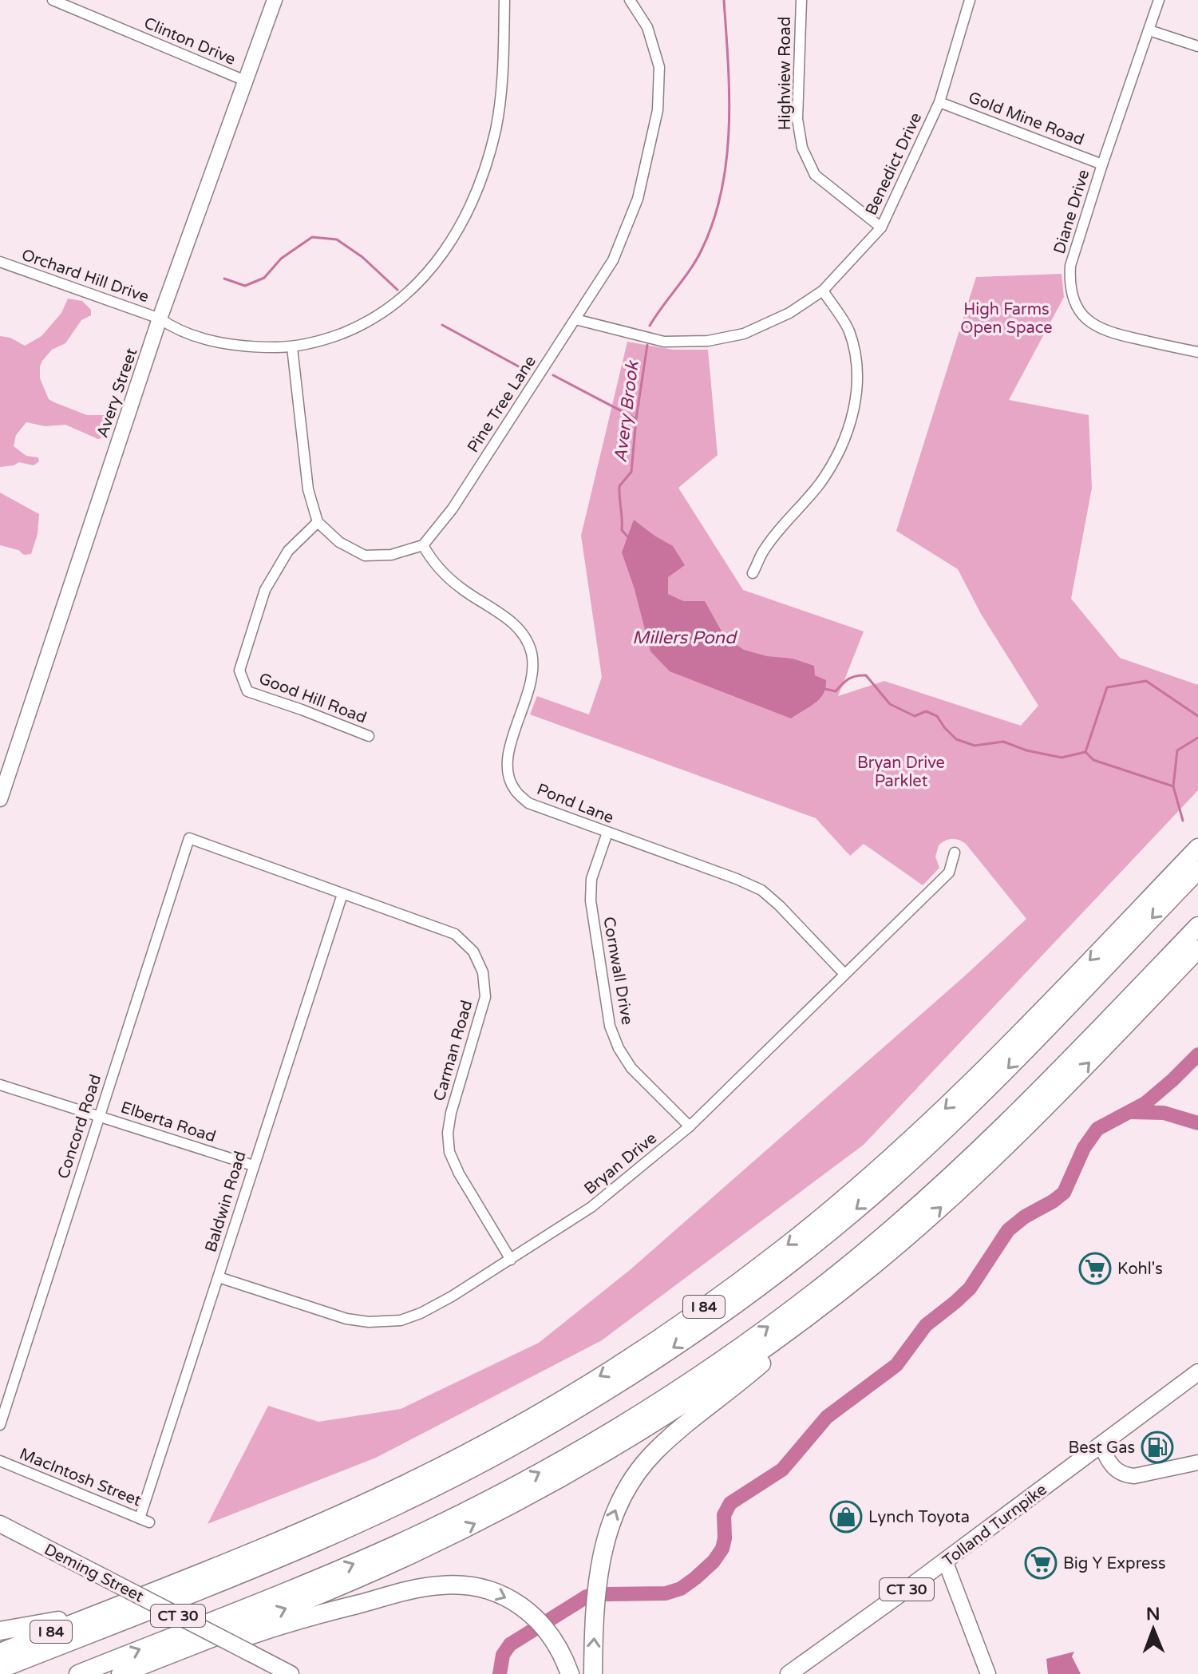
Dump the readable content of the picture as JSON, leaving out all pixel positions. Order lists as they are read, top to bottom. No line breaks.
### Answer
{"streets":{"highway":["I 84"],"main road":["Avery Street","Tolland Turnpike","Deming Street","CT 30"],"street":["Clinton Drive","Highview Road","Gold Mine Road","Benedict Drive","Diane Drive","Orchard Hill Drive","Pine Tree Lane","Good Hill Road","Pond Lane","Cornwall Drive","Carman Road","Elberta Road","Concord Road","Bryan Drive","Baldwin Road","MacIntosh Street"]},"crossings":[["Clinton Drive","Avery Street"],["Highview Road","Benedict Drive"],["Gold Mine Road","Benedict Drive"],["Gold Mine Road","Diane Drive"],["Benedict Drive","Pine Tree Lane"],["Orchard Hill Drive","Avery Street"],["Pine Tree Lane","Pond Lane"],["Pond Lane","Cornwall Drive"],["Pond Lane","Bryan Drive"],["Cornwall Drive","Bryan Drive"],["Carman Road","Concord Road"],["Carman Road","Bryan Drive"],["Carman Road","Baldwin Road"],["Elberta Road","Concord Road"],["Elberta Road","Baldwin Road"],["Bryan Drive","Baldwin Road"],["Baldwin Road","MacIntosh Street"]],"water":["Avery Brook","Millers Pond"],"parks":["High Farms Open Space","Bryan Drive Parklet"],"places":{"supermarket":["Kohl's","Big Y Express"],"fuel station":["Best Gas"],"shop":["Lynch Toyota"]},"north":"top"}
